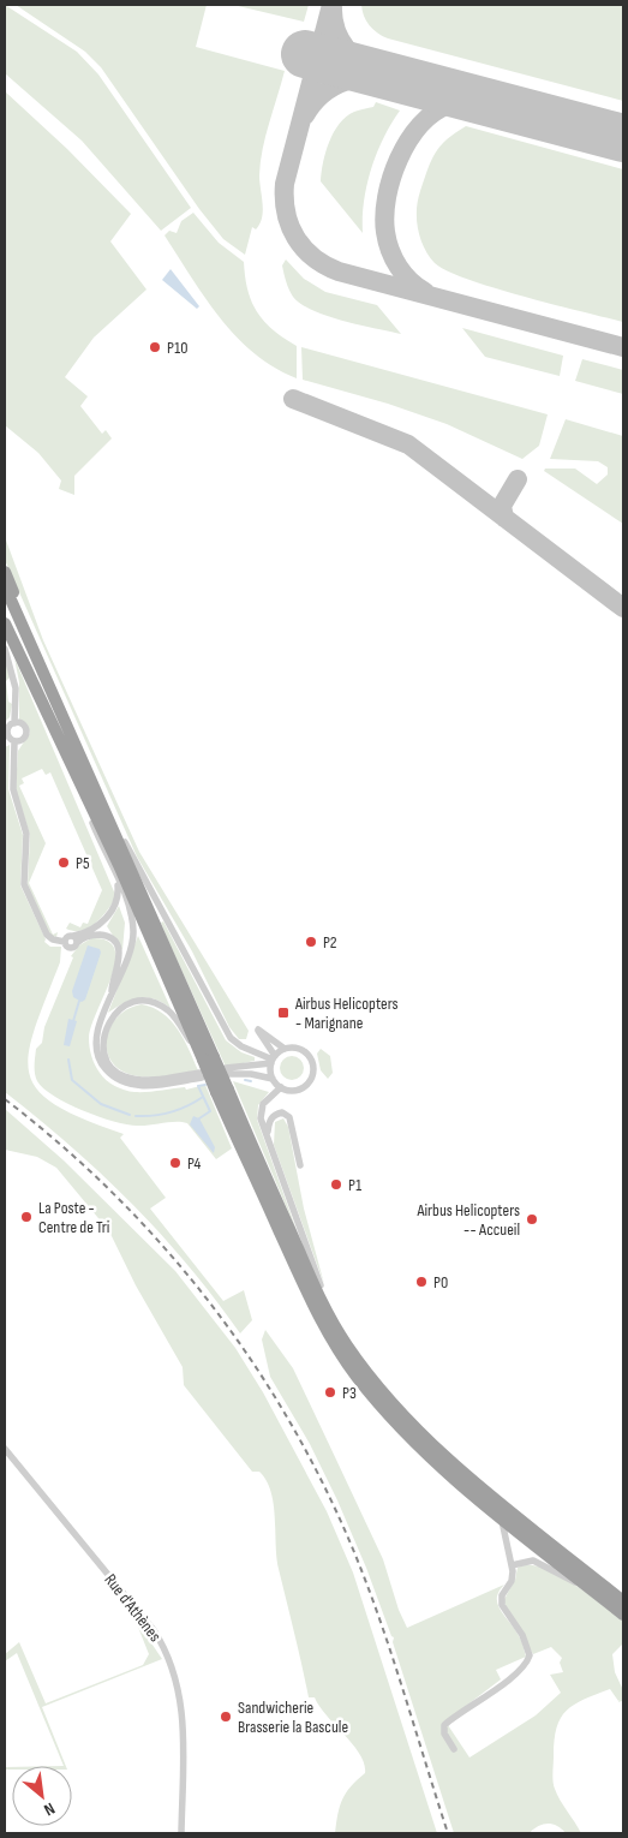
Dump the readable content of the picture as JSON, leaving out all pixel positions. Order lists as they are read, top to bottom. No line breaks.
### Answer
{"streets":{"street":["Rue d'Athènes"]},"places":{"other":["P10","P5","P2","P4","P1","La Poste - Centre de Tri","Airbus Helicopters -- Accueil","P0","P3","Sandwicherie Brasserie la Bascule"],"transit":["Airbus Helicopters - Marignane"]},"north":"bottom right"}
